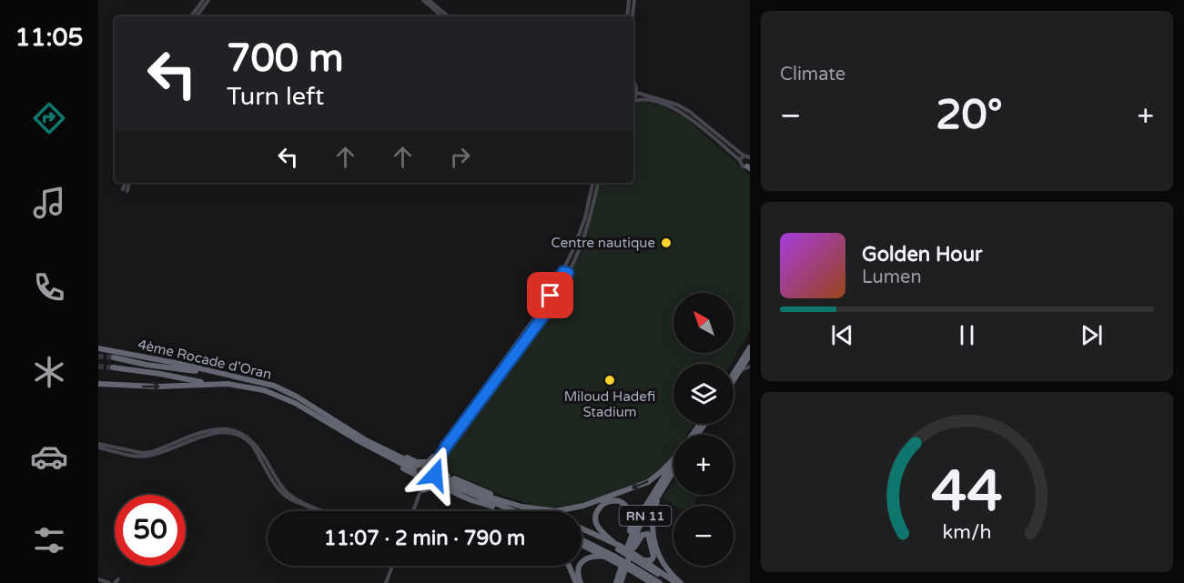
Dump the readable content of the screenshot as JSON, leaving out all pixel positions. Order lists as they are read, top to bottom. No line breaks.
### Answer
{"streets":{"highway":["4ème Rocade d'Oran","RN 11"]},"places":["Centre nautique","Miloud Hadefi Stadium"],"north":"top left","page":{"tabs":"11:05","tile":"Climate","turn":["700 m","Turn left"],"heat":["−","20°","+"],"song":["Golden Hour","Lumen"],"map_buttons":["+","−"],"limit":"50","trip":"11:07 · 2 min · 790 m","gauge":["44","km/h"]}}
